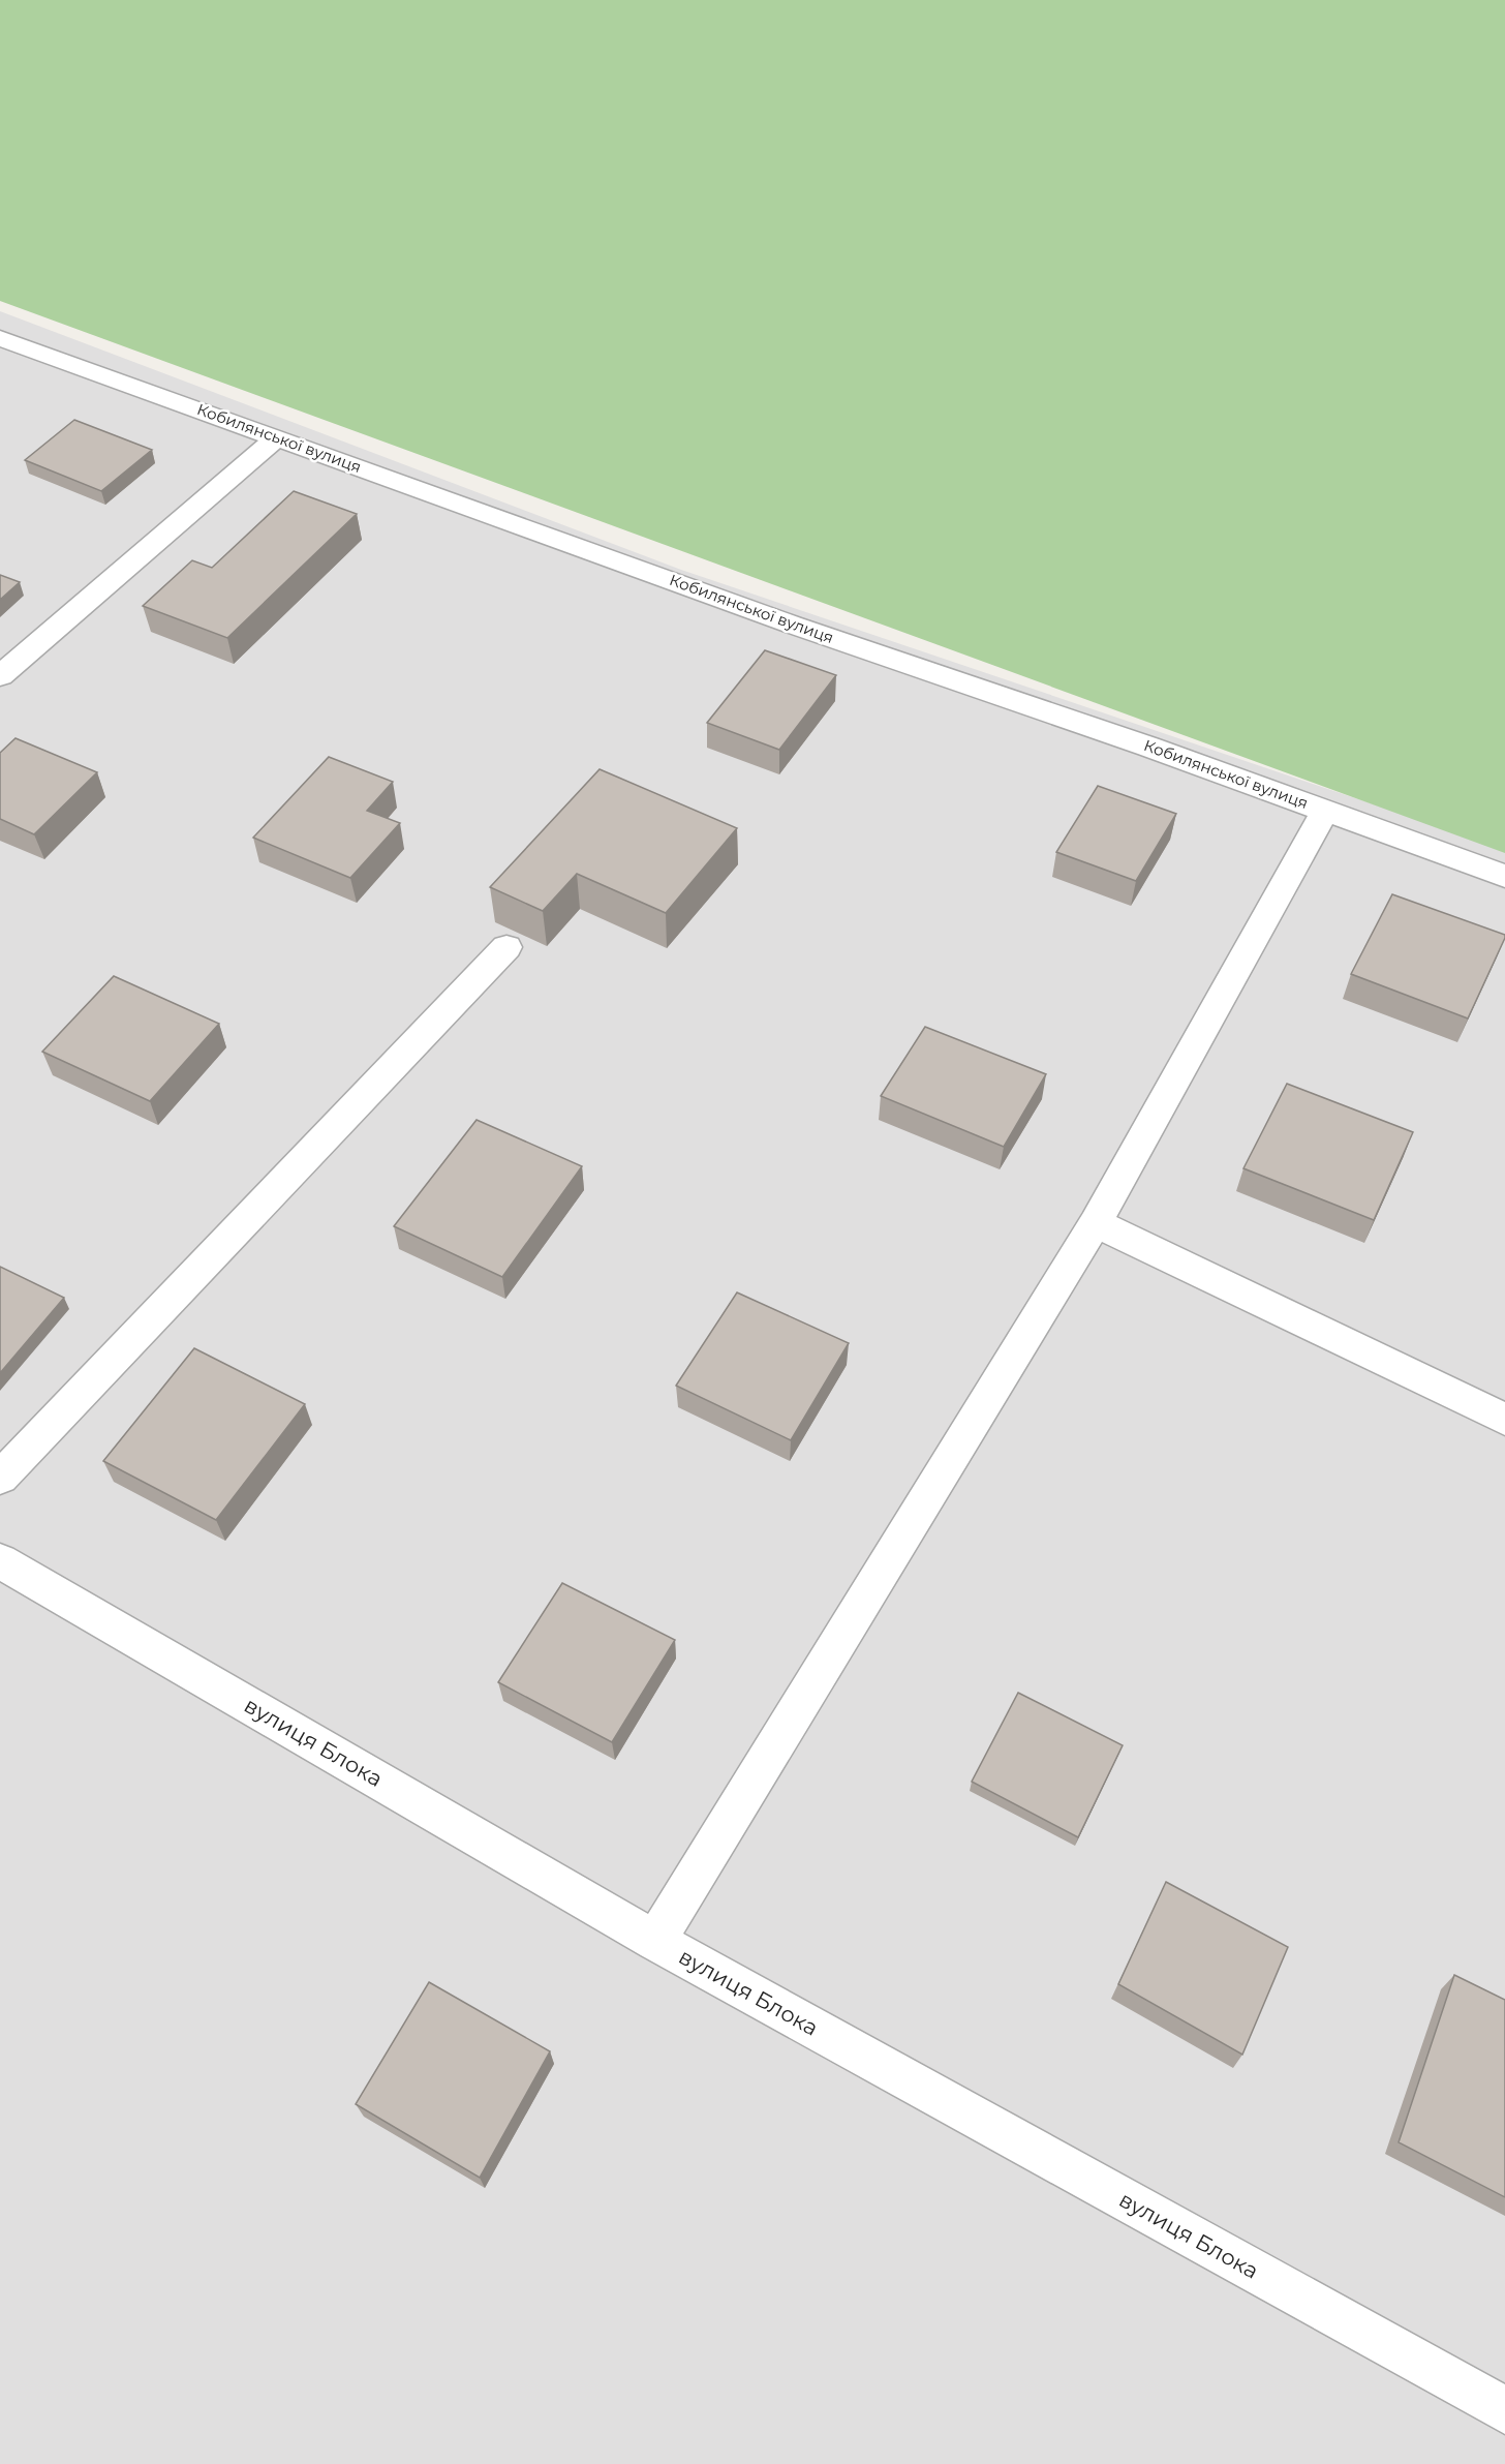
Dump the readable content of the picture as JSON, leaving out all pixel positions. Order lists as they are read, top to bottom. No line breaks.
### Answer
{"streets":{"street":["Кобилянської вулиця","вулиця Блока"]}}
